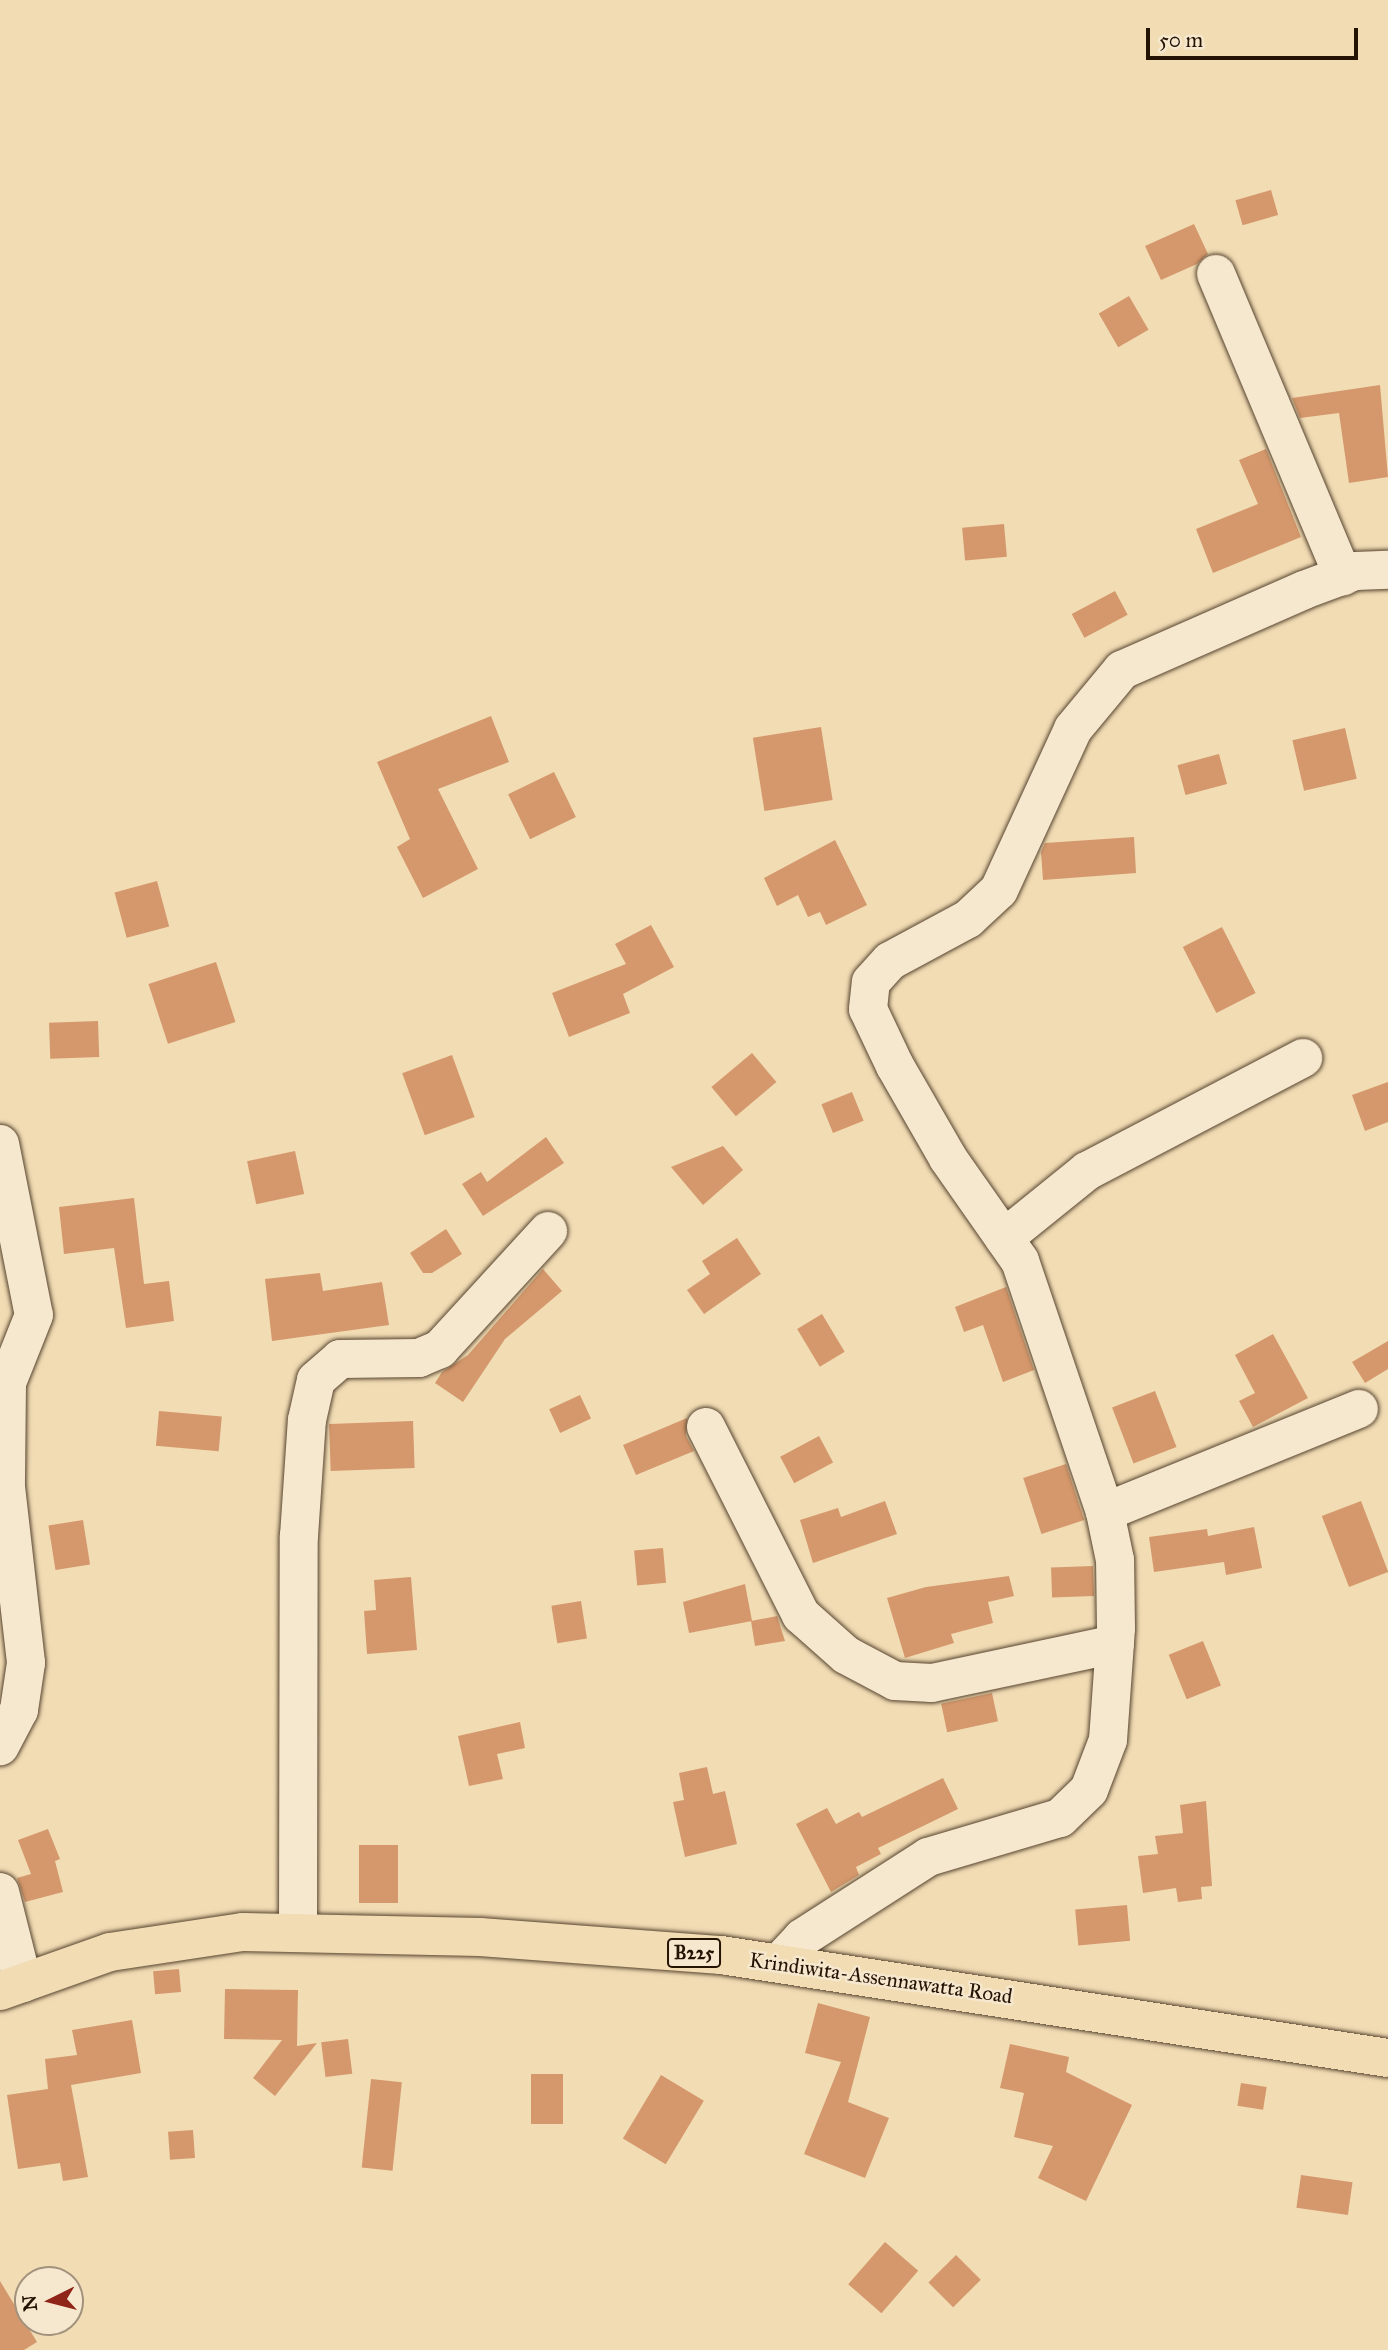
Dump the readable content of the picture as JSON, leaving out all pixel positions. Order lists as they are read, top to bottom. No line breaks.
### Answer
{"streets":{"main road":["B225","Krindiwita-Assennawatta Road"]},"scale_bar":"50 m","north":"left"}
